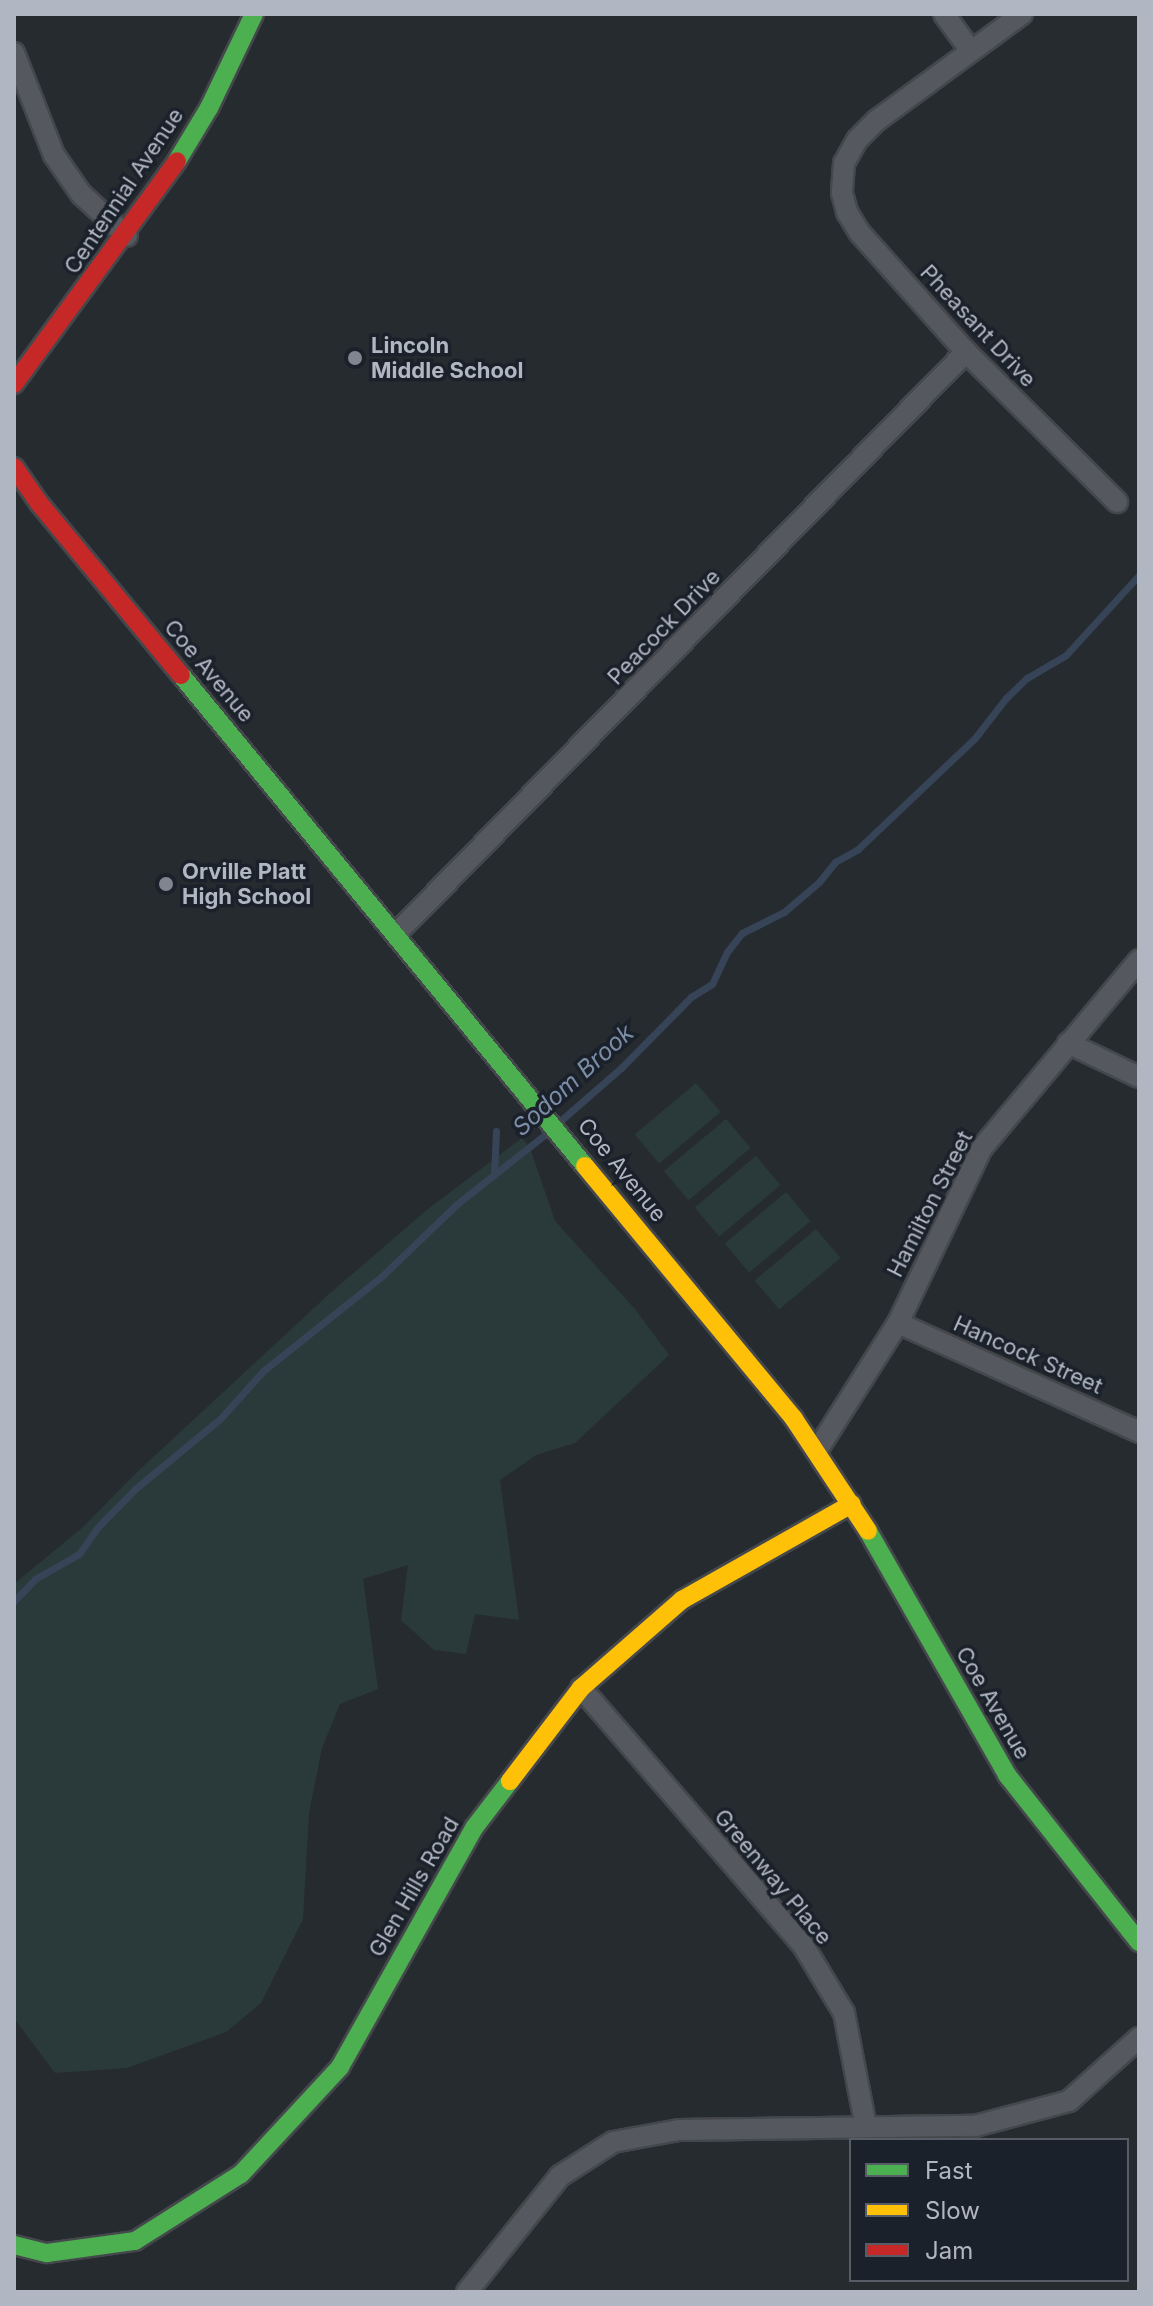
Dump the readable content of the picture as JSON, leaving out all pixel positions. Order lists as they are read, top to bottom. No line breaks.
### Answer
{"streets":{"street":["Centennial Avenue","Pheasant Drive","Peacock Drive","Coe Avenue","Hamilton Street","Hancock Street","Greenway Place","Glen Hills Road"]},"crossings":[["Pheasant Drive","Peacock Drive"],["Peacock Drive","Coe Avenue"],["Coe Avenue","Hamilton Street"],["Coe Avenue","Glen Hills Road"],["Hamilton Street","Hancock Street"],["Greenway Place","Glen Hills Road"]],"water":["Sodom Brook"],"places":["Lincoln Middle School","Orville Platt High School"],"legend":["Fast","Slow","Jam"]}
